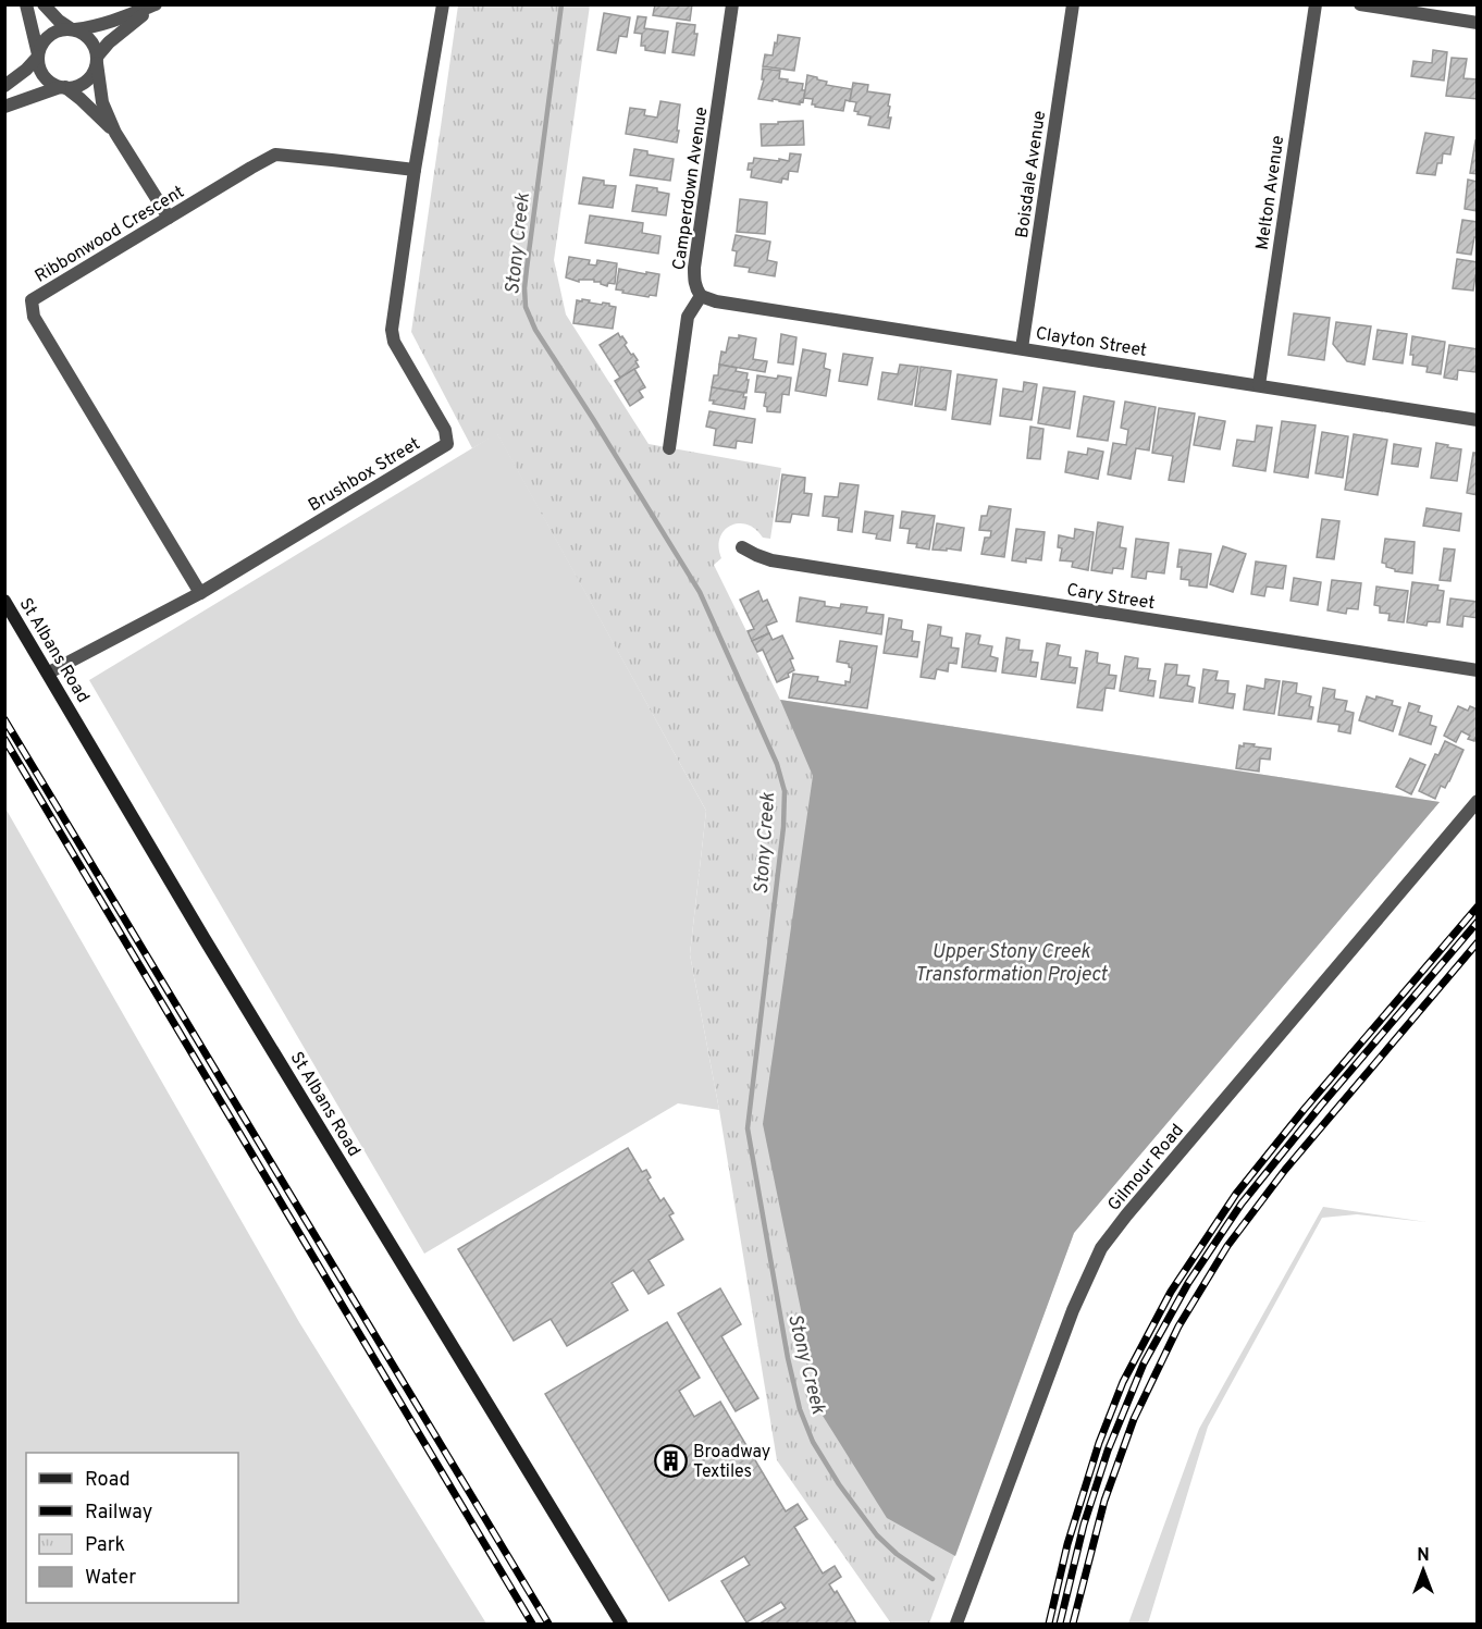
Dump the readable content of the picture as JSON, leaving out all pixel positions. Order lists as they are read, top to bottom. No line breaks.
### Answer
{"streets":{"main road":["St Albans Road"],"street":["Boisdale Avenue","Camperdown Avenue","Melton Avenue","Ribbonwood Crescent","Clayton Street","Brushbox Street","Cary Street","Gilmour Road"]},"crossings":[["Boisdale Avenue","Clayton Street"],["Camperdown Avenue","Clayton Street"],["Melton Avenue","Clayton Street"],["Ribbonwood Crescent","Brushbox Street"],["Brushbox Street","St Albans Road"]],"water":["Stony Creek","Upper Stony Creek Transformation Project"],"places":{"building":["Broadway Textiles"]},"legend":["Road","Railway","Park","Water"],"north":"top"}
